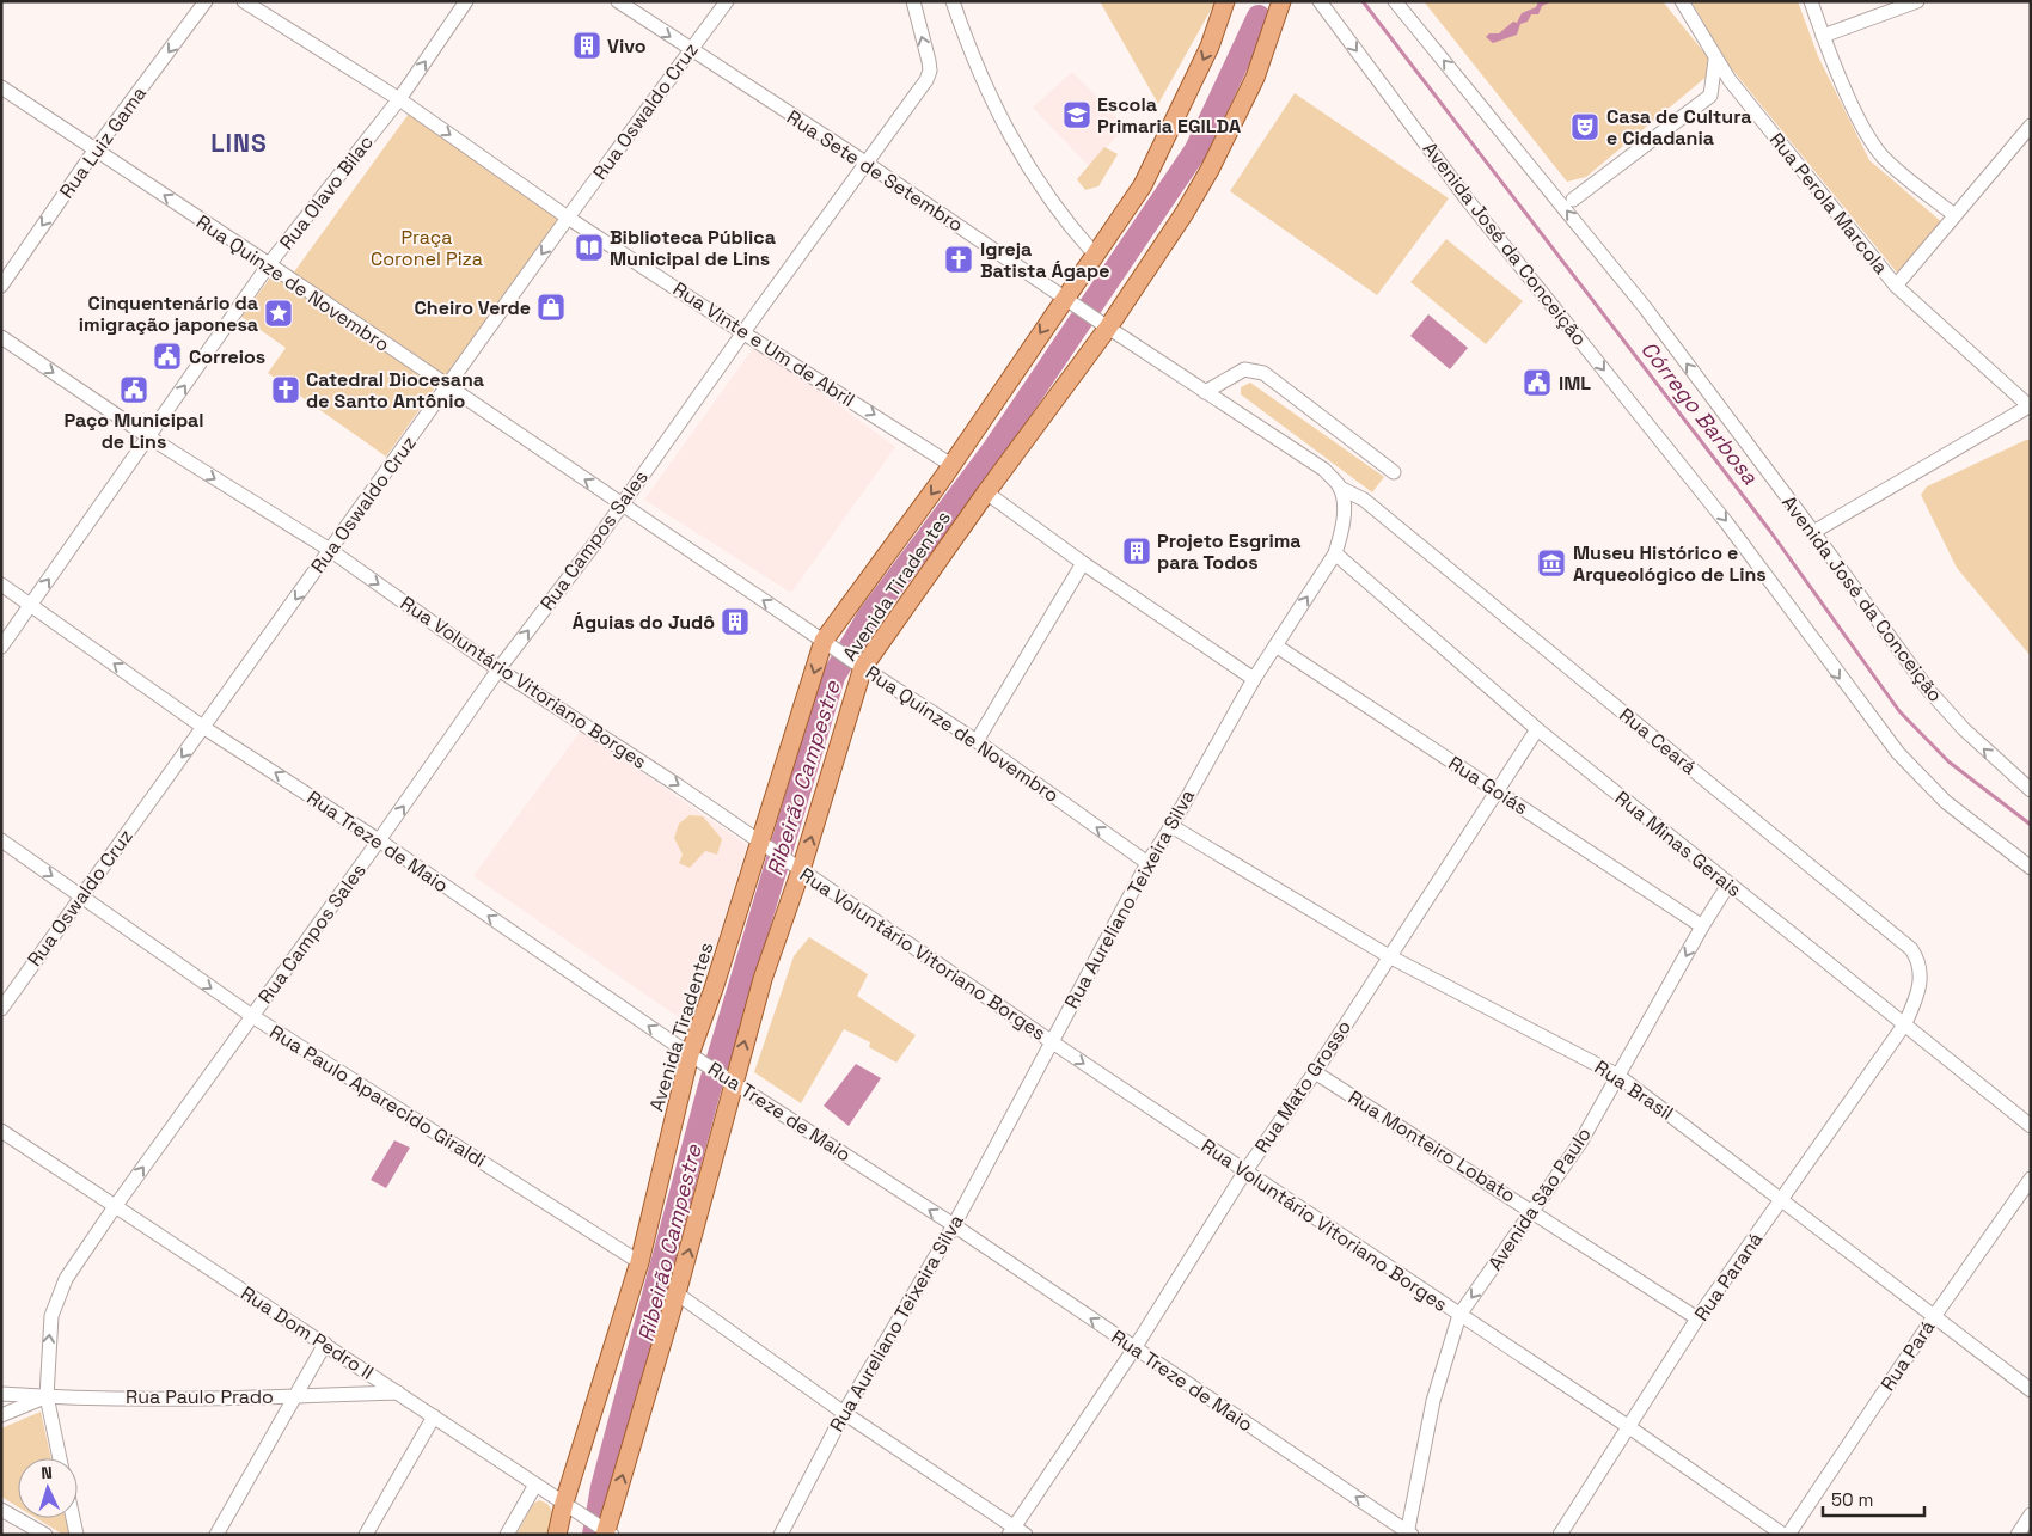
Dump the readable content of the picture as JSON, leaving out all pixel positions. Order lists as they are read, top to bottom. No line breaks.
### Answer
{"streets":{"main road":["Avenida Tiradentes"],"street":["Rua Oswaldo Cruz","Rua Luiz Gama","Rua Sete de Setembro","Rua Olavo Bilac","Rua Perola Marcola","Avenida José da Conceição","Rua Quinze de Novembro","Rua Vinte e Um de Abril","Rua Campos Sales","Rua Voluntário Vitoriano Borges","Rua Ceará","Rua Goiás","Rua Treze de Maio","Rua Minas Gerais","Rua Aureliano Teixeira Silva","Rua Mato Grosso","Rua Brasil","Rua Paulo Aparecido Giraldi","Rua Monteiro Lobato","Avenida São Paulo","Rua Paraná","Rua Dom Pedro II","Rua Pará","Rua Paulo Prado"]},"crossings":[["Rua Oswaldo Cruz","Rua Sete de Setembro"],["Rua Oswaldo Cruz","Rua Quinze de Novembro"],["Rua Oswaldo Cruz","Rua Vinte e Um de Abril"],["Rua Oswaldo Cruz","Rua Voluntário Vitoriano Borges"],["Rua Oswaldo Cruz","Rua Treze de Maio"],["Rua Oswaldo Cruz","Rua Paulo Aparecido Giraldi"],["Rua Luiz Gama","Rua Quinze de Novembro"],["Rua Sete de Setembro","Rua Campos Sales"],["Rua Sete de Setembro","Avenida Tiradentes"],["Rua Sete de Setembro","Rua Ceará"],["Rua Olavo Bilac","Rua Quinze de Novembro"],["Rua Olavo Bilac","Rua Vinte e Um de Abril"],["Rua Olavo Bilac","Rua Voluntário Vitoriano Borges"],["Rua Olavo Bilac","Rua Treze de Maio"],["Rua Quinze de Novembro","Rua Campos Sales"],["Rua Quinze de Novembro","Avenida Tiradentes"],["Rua Quinze de Novembro","Rua Aureliano Teixeira Silva"],["Rua Vinte e Um de Abril","Rua Campos Sales"],["Rua Vinte e Um de Abril","Avenida Tiradentes"],["Rua Campos Sales","Rua Voluntário Vitoriano Borges"],["Rua Campos Sales","Rua Treze de Maio"],["Rua Campos Sales","Rua Paulo Aparecido Giraldi"],["Rua Campos Sales","Rua Dom Pedro II"],["Rua Campos Sales","Rua Paulo Prado"],["Avenida Tiradentes","Rua Voluntário Vitoriano Borges"],["Avenida Tiradentes","Rua Treze de Maio"],["Avenida Tiradentes","Rua Paulo Aparecido Giraldi"],["Avenida Tiradentes","Rua Dom Pedro II"],["Rua Voluntário Vitoriano Borges","Rua Aureliano Teixeira Silva"],["Rua Voluntário Vitoriano Borges","Rua Mato Grosso"],["Rua Voluntário Vitoriano Borges","Avenida São Paulo"],["Rua Voluntário Vitoriano Borges","Rua Paraná"],["Rua Voluntário Vitoriano Borges","Rua Pará"],["Rua Ceará","Rua Minas Gerais"],["Rua Ceará","Rua Paraná"],["Rua Goiás","Rua Aureliano Teixeira Silva"],["Rua Goiás","Rua Mato Grosso"],["Rua Goiás","Avenida São Paulo"],["Rua Treze de Maio","Rua Aureliano Teixeira Silva"],["Rua Treze de Maio","Rua Mato Grosso"],["Rua Treze de Maio","Avenida São Paulo"],["Rua Minas Gerais","Rua Aureliano Teixeira Silva"],["Rua Minas Gerais","Rua Mato Grosso"],["Rua Minas Gerais","Avenida São Paulo"],["Rua Minas Gerais","Rua Paraná"],["Rua Aureliano Teixeira Silva","Rua Brasil"],["Rua Mato Grosso","Rua Brasil"],["Rua Mato Grosso","Rua Monteiro Lobato"],["Rua Brasil","Avenida São Paulo"],["Rua Brasil","Rua Paraná"],["Rua Brasil","Rua Pará"],["Rua Monteiro Lobato","Avenida São Paulo"],["Rua Monteiro Lobato","Rua Paraná"],["Rua Dom Pedro II","Rua Paulo Prado"]],"one_way":["Rua Oswaldo Cruz","Rua Luiz Gama","Rua Olavo Bilac","Rua Quinze de Novembro","Rua Vinte e Um de Abril","Rua Campos Sales","Rua Voluntário Vitoriano Borges","Rua Treze de Maio","Rua Paulo Aparecido Giraldi","Avenida São Paulo"],"districts":["LINS"],"water":["Córrego Barbosa","Ribeirão Campestre"],"parks":["Praça Coronel Piza"],"places":{"building":["Vivo","Projeto Esgrima para Todos","Águias do Judô"],"school or university":["Escola Primaria EGILDA"],"theatre":["Casa de Cultura e Cidadania"],"library":["Biblioteca Pública Municipal de Lins"],"church":["Igreja Batista Ágape","Catedral Diocesana de Santo Antônio"],"shop":["Cheiro Verde"],"place":["Cinquentenário da imigração japonesa"],"public building":["Correios","IML","Paço Municipal de Lins"],"museum":["Museu Histórico e Arqueológico de Lins"]},"scale_bar":"50 m","north":"top"}
